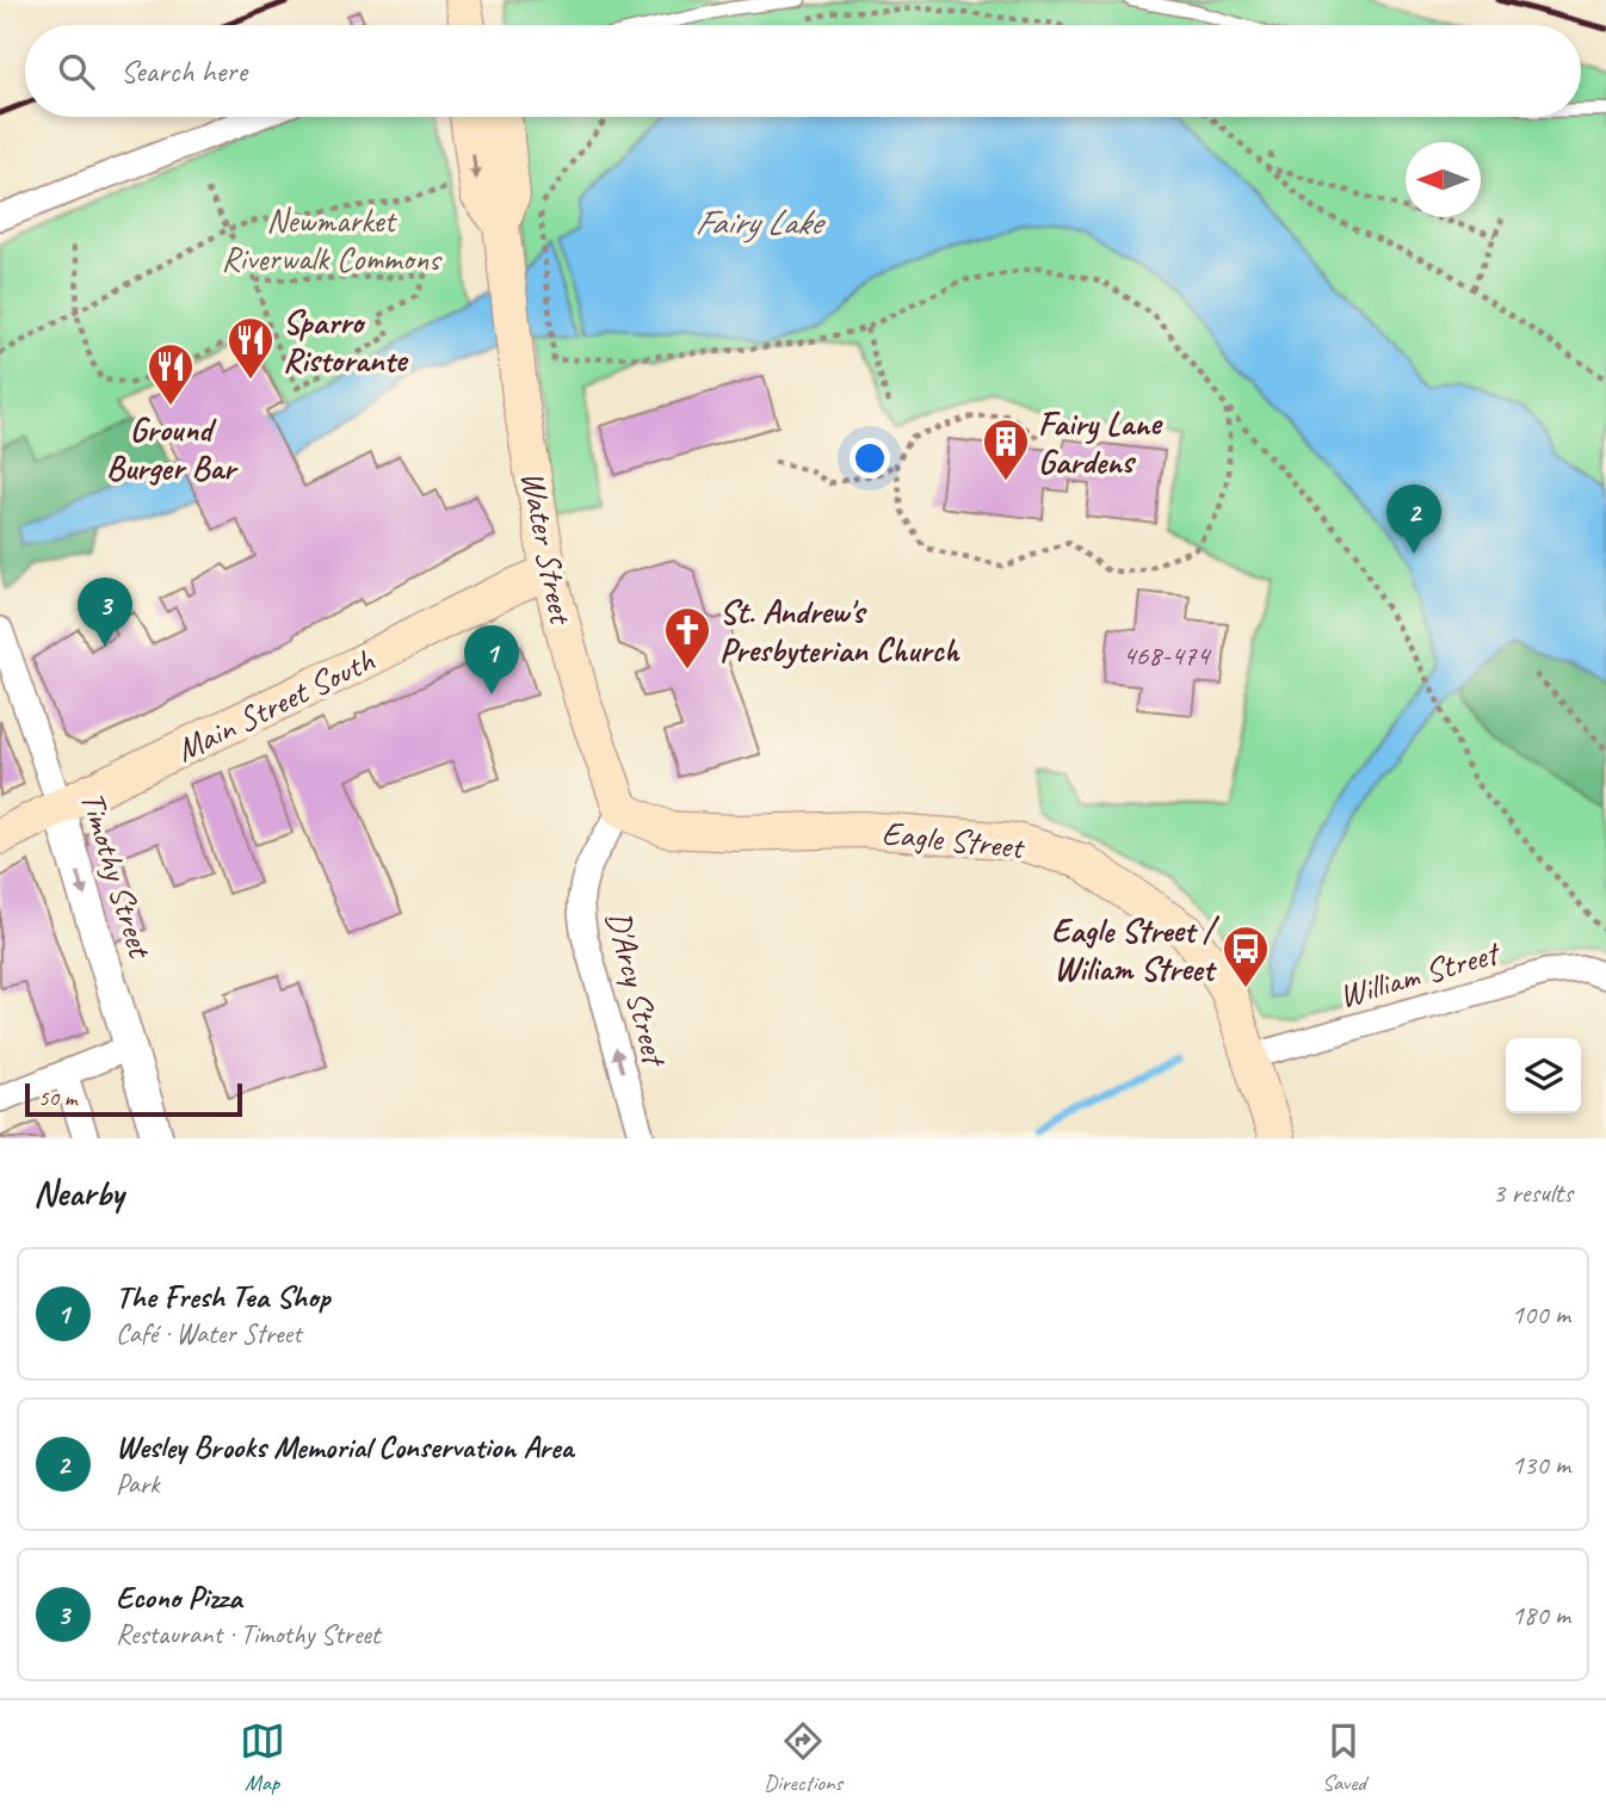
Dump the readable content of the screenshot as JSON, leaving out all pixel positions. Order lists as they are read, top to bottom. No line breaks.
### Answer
{"streets":{"main road":["Water Street","Main Street South","Eagle Street"],"street":["Timothy Street","William Street","D'Arcy Street"]},"crossings":[["Water Street","Main Street South"],["Water Street","Eagle Street"],["Water Street","D'Arcy Street"],["Main Street South","Timothy Street"],["Eagle Street","William Street"],["Eagle Street","D'Arcy Street"]],"one_way":["Timothy Street","D'Arcy Street"],"water":["Fairy Lake"],"parks":["Newmarket Riverwalk Commons"],"places":{"restaurant":["Sparro Ristorante","Ground Burger Bar"],"building":["Fairy Lane Gardens"],"church":["St. Andrew's Presbyterian Church"],"bus stop":["Eagle Street / Wiliam Street"]},"house_numbers":["468-474"],"scale_bar":"50 m","north":"left","page":{"search":"Search here","pins":["2","3","1"],"scale":"50 m","heading":["Nearby","3 results"],"list":[{"mark":"1","name":"The Fresh Tea Shop","note":"Café · Water Street","value":"100 m"},{"mark":"2","name":"Wesley Brooks Memorial Conservation Area","note":"Park","value":"130 m"},{"mark":"3","name":"Econo Pizza","note":"Restaurant · Timothy Street","value":"180 m"}],"nav":["Map","Directions","Saved"]}}
